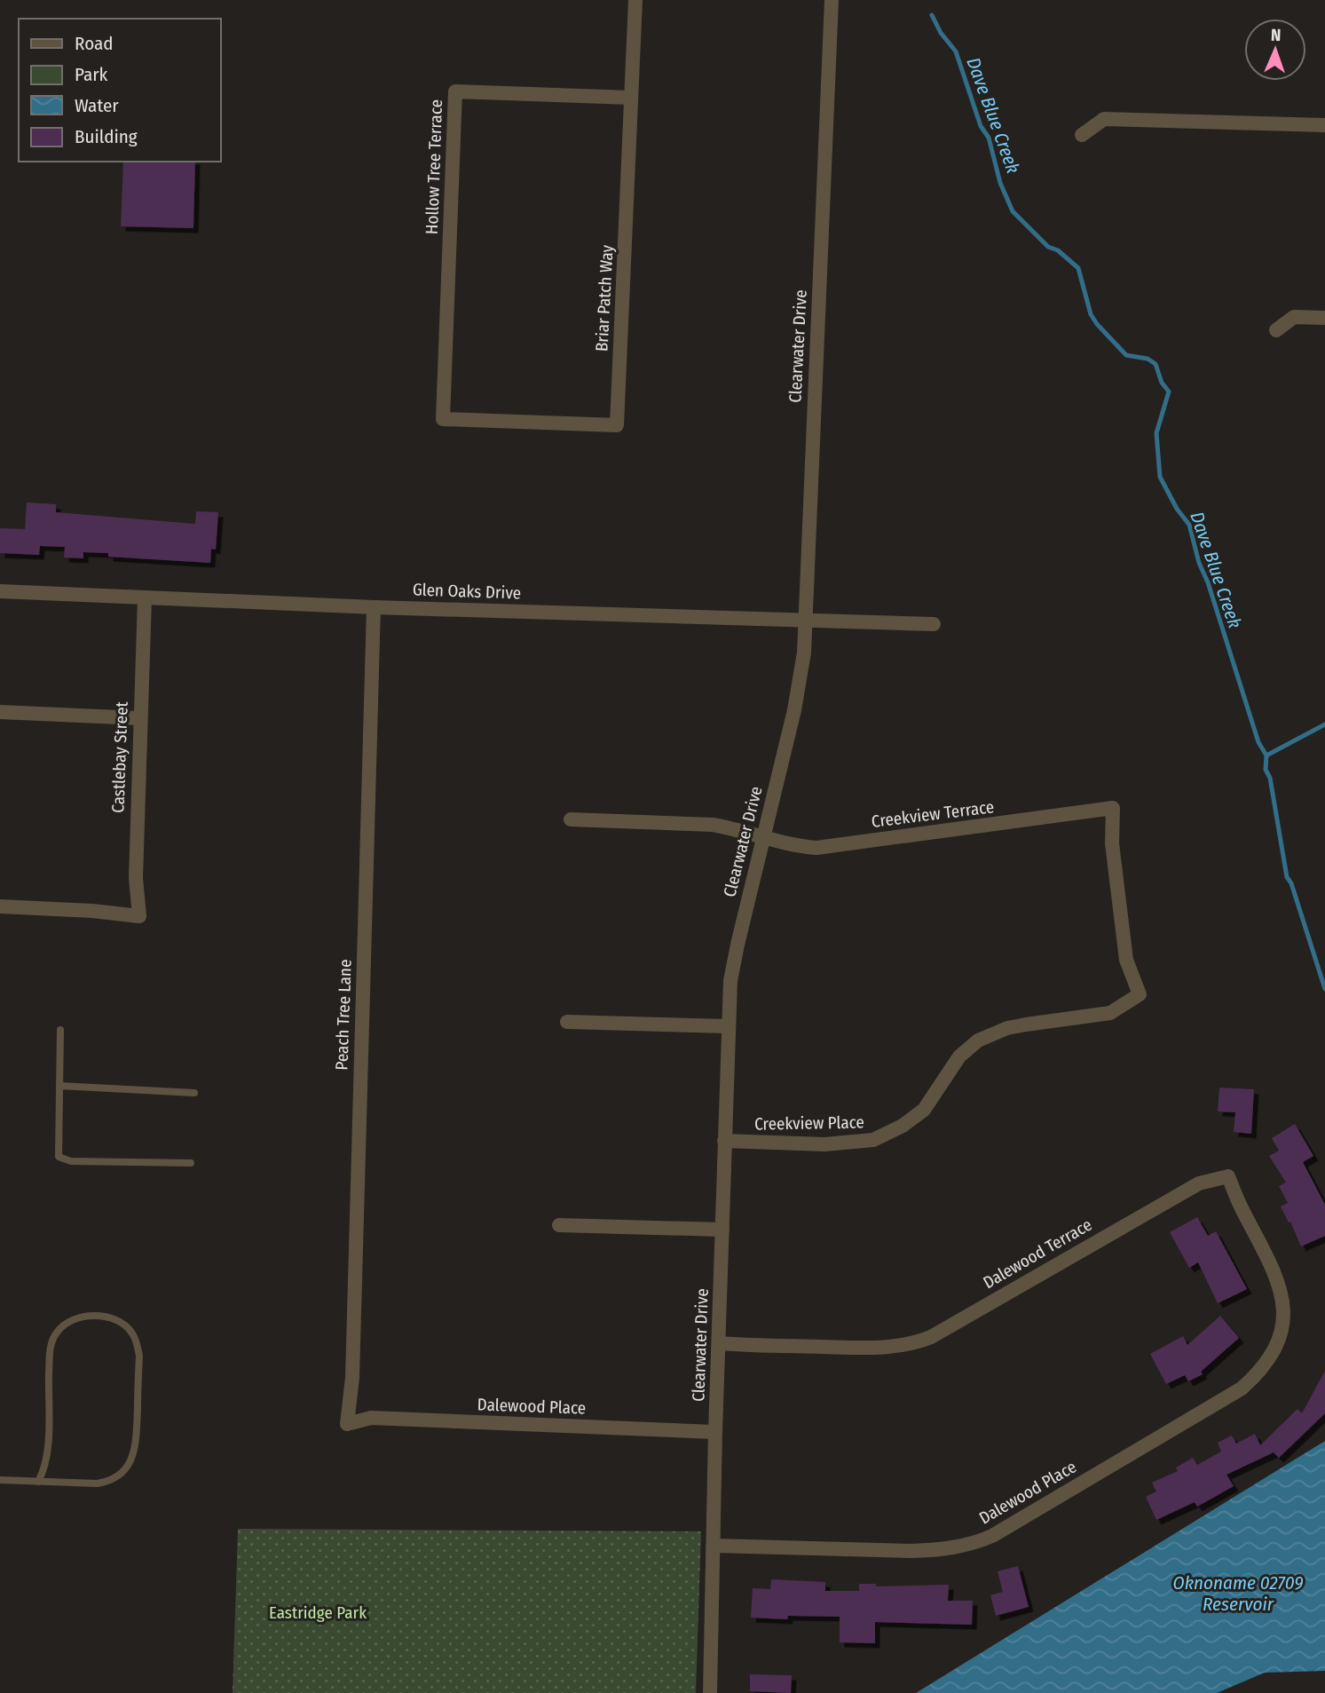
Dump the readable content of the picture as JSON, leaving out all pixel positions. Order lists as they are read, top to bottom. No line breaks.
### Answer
{"streets":{"street":["Hollow Tree Terrace","Briar Patch Way","Clearwater Drive","Glen Oaks Drive","Castlebay Street","Creekview Terrace","Peach Tree Lane","Creekview Place","Dalewood Terrace","Dalewood Place"]},"crossings":[["Hollow Tree Terrace","Briar Patch Way"],["Clearwater Drive","Glen Oaks Drive"],["Clearwater Drive","Creekview Terrace"],["Clearwater Drive","Creekview Place"],["Clearwater Drive","Dalewood Terrace"],["Clearwater Drive","Dalewood Place"],["Glen Oaks Drive","Castlebay Street"],["Glen Oaks Drive","Peach Tree Lane"],["Creekview Terrace","Creekview Place"],["Peach Tree Lane","Dalewood Place"],["Dalewood Terrace","Dalewood Place"]],"water":["Dave Blue Creek","Oknoname 02709 Reservoir"],"parks":["Eastridge Park"],"legend":["Road","Park","Water","Building"],"north":"top"}
